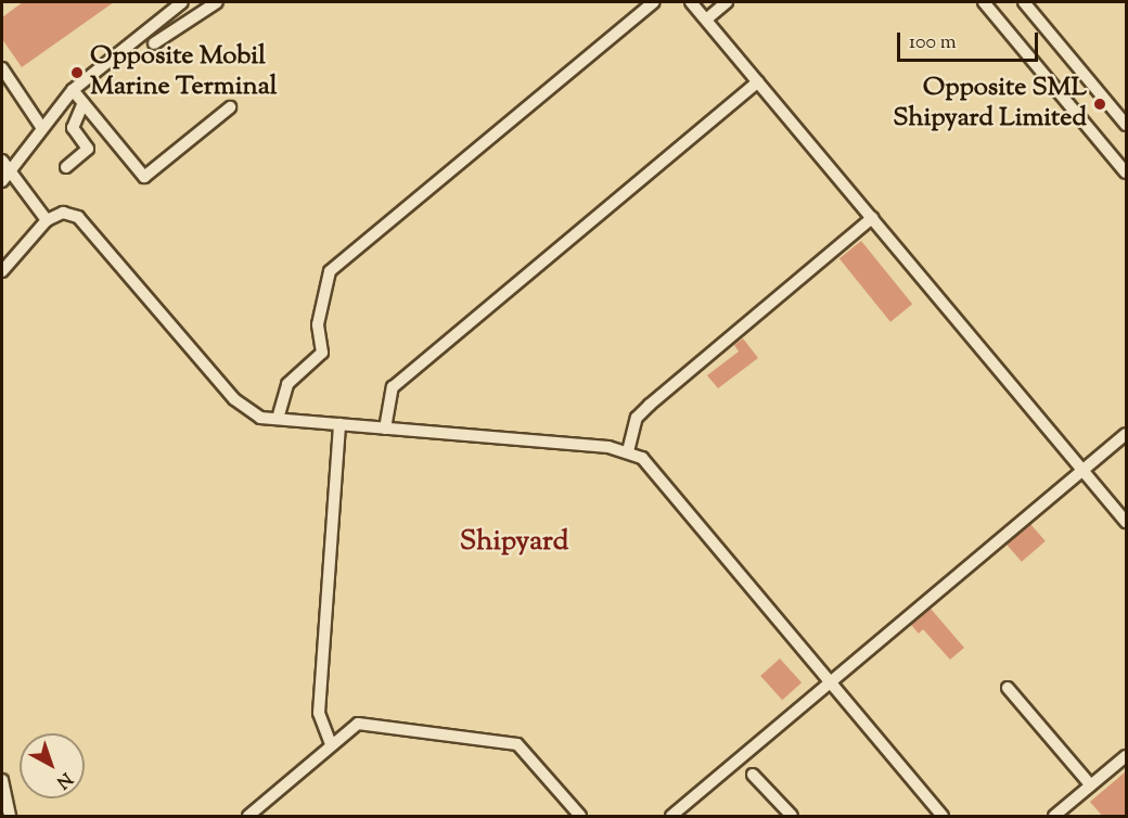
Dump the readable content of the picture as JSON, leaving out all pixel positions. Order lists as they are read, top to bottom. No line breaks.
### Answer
{"districts":["Shipyard"],"places":["Opposite Mobil Marine Terminal","Opposite SML Shipyard Limited"],"scale_bar":"100 m","north":"bottom right"}
